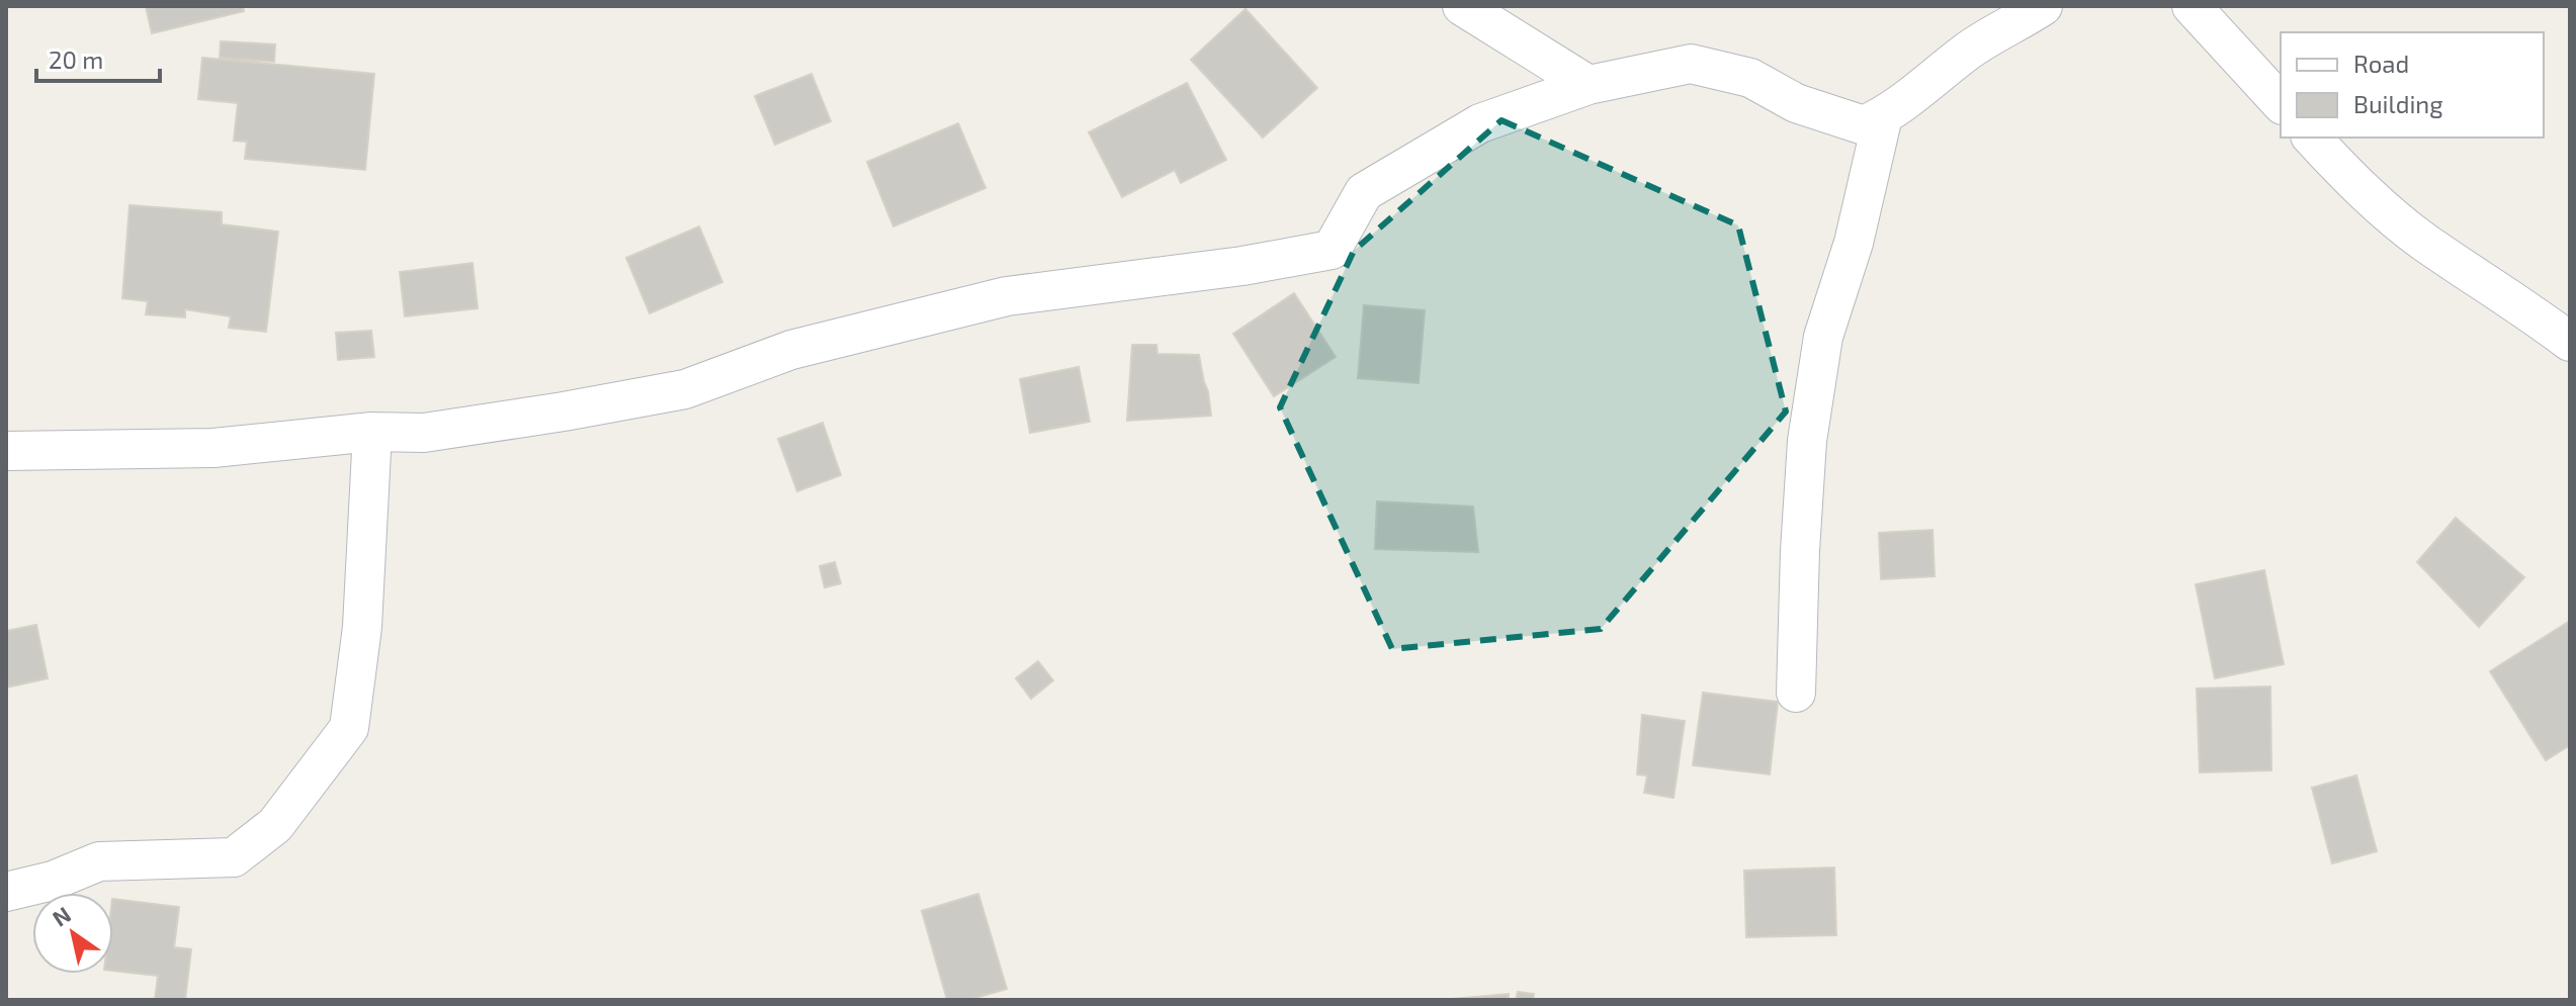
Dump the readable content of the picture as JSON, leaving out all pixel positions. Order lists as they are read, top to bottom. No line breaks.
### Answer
{"legend":["Road","Building"],"scale_bar":"20 m","north":"top left"}
